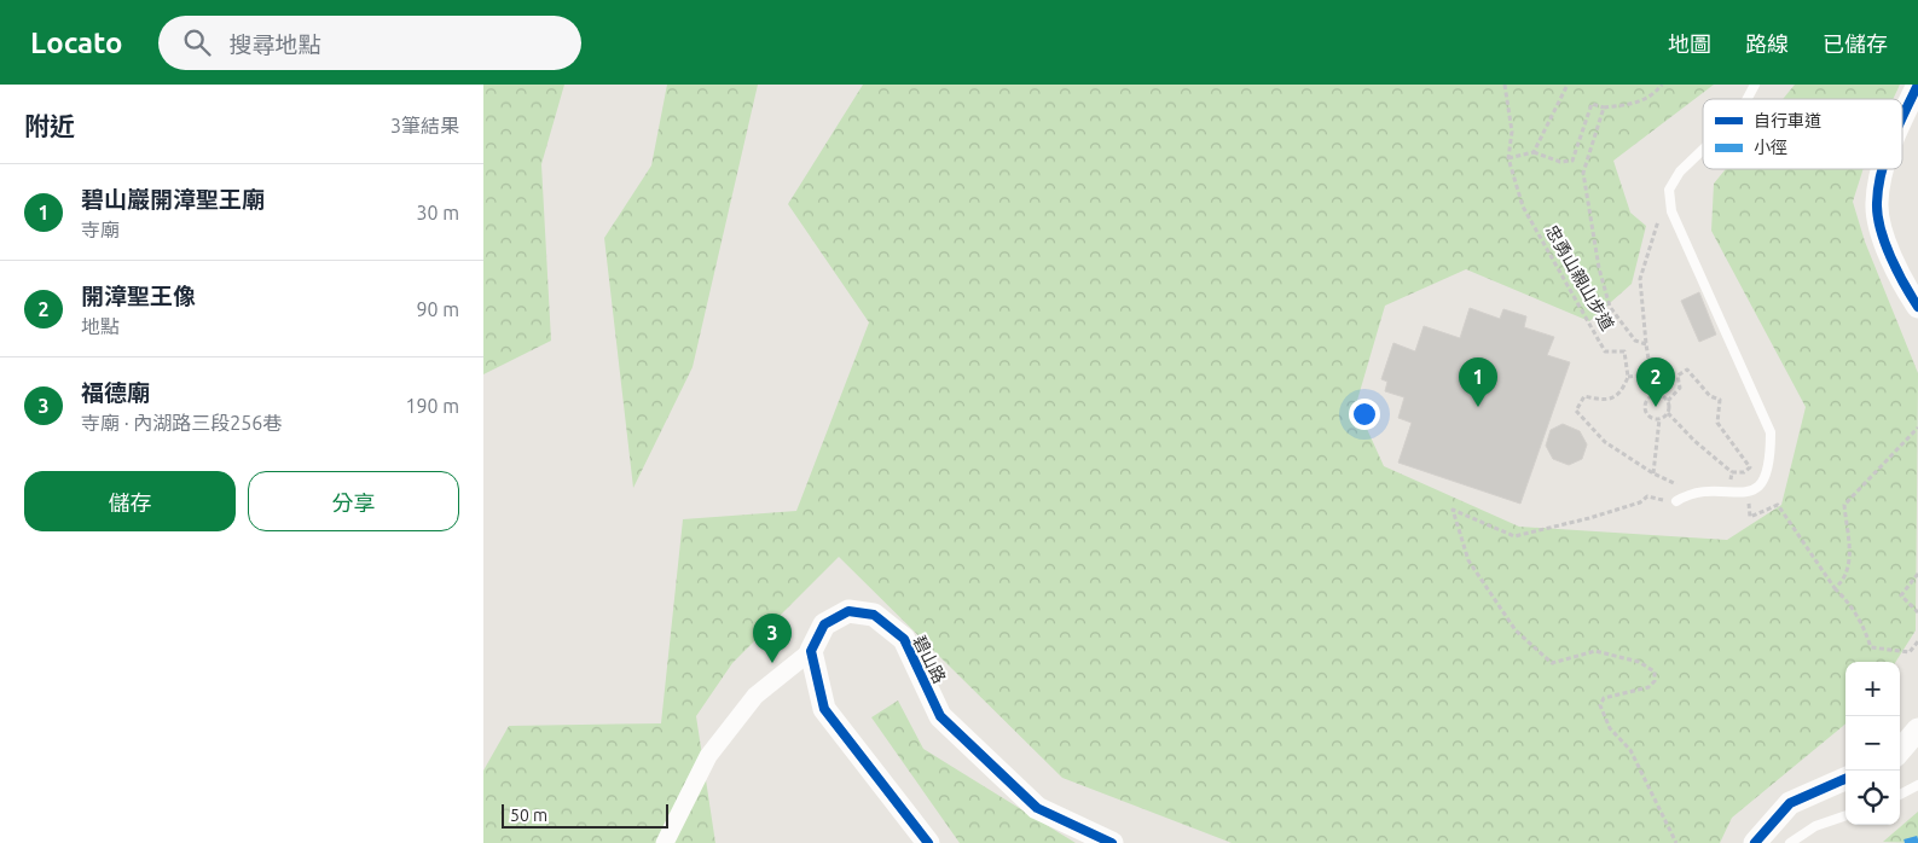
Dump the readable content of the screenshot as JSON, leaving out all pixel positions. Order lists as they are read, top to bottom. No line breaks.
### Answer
{"streets":{"street":["碧山路"],"path":["忠勇山親山步道"]},"legend":["自行車道","小徑"],"scale_bar":"50 m","page":{"header":"Locato","search":"搜尋地點","nav":["地圖","路線","已儲存"],"heading":["附近","3筆結果"],"list":[{"mark":"1","name":"碧山巖開漳聖王廟","note":"寺廟","value":"30 m"},{"mark":"2","name":"開漳聖王像","note":"地點","value":"90 m"},{"mark":"3","name":"福德廟","note":"寺廟 · 內湖路三段256巷","value":"190 m"}],"pins":["1","2","3"],"buttons":["儲存","分享"],"map_buttons":["+","−"],"scale":"50 m"}}
